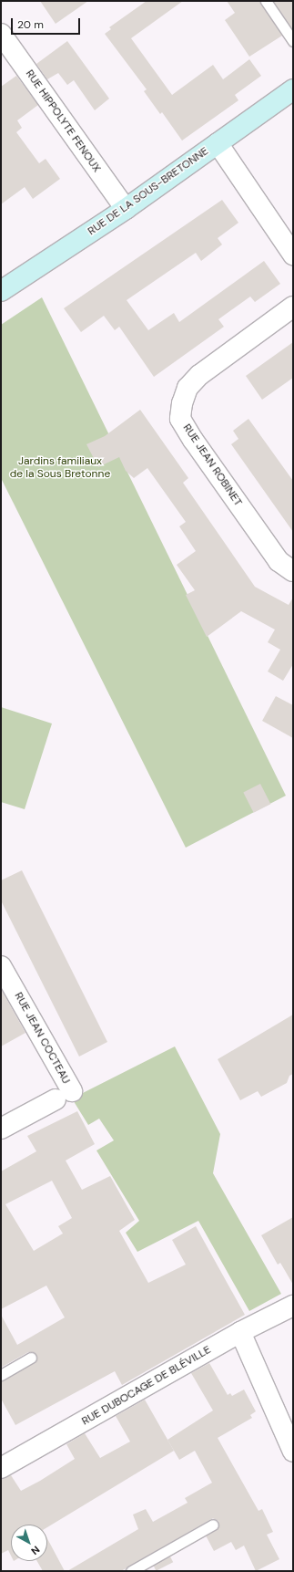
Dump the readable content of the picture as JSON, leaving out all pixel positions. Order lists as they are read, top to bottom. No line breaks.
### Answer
{"streets":{"street":["RUE HIPPOLYTE FENOUX","RUE DE LA SOUS-BRETONNE","RUE JEAN ROBINET","RUE JEAN COCTEAU","RUE DUBOCAGE DE BLÉVILLE"]},"crossings":[["RUE HIPPOLYTE FENOUX","RUE DE LA SOUS-BRETONNE"]],"parks":["Jardins familiaux de la Sous Bretonne"],"scale_bar":"20 m","north":"bottom right"}
